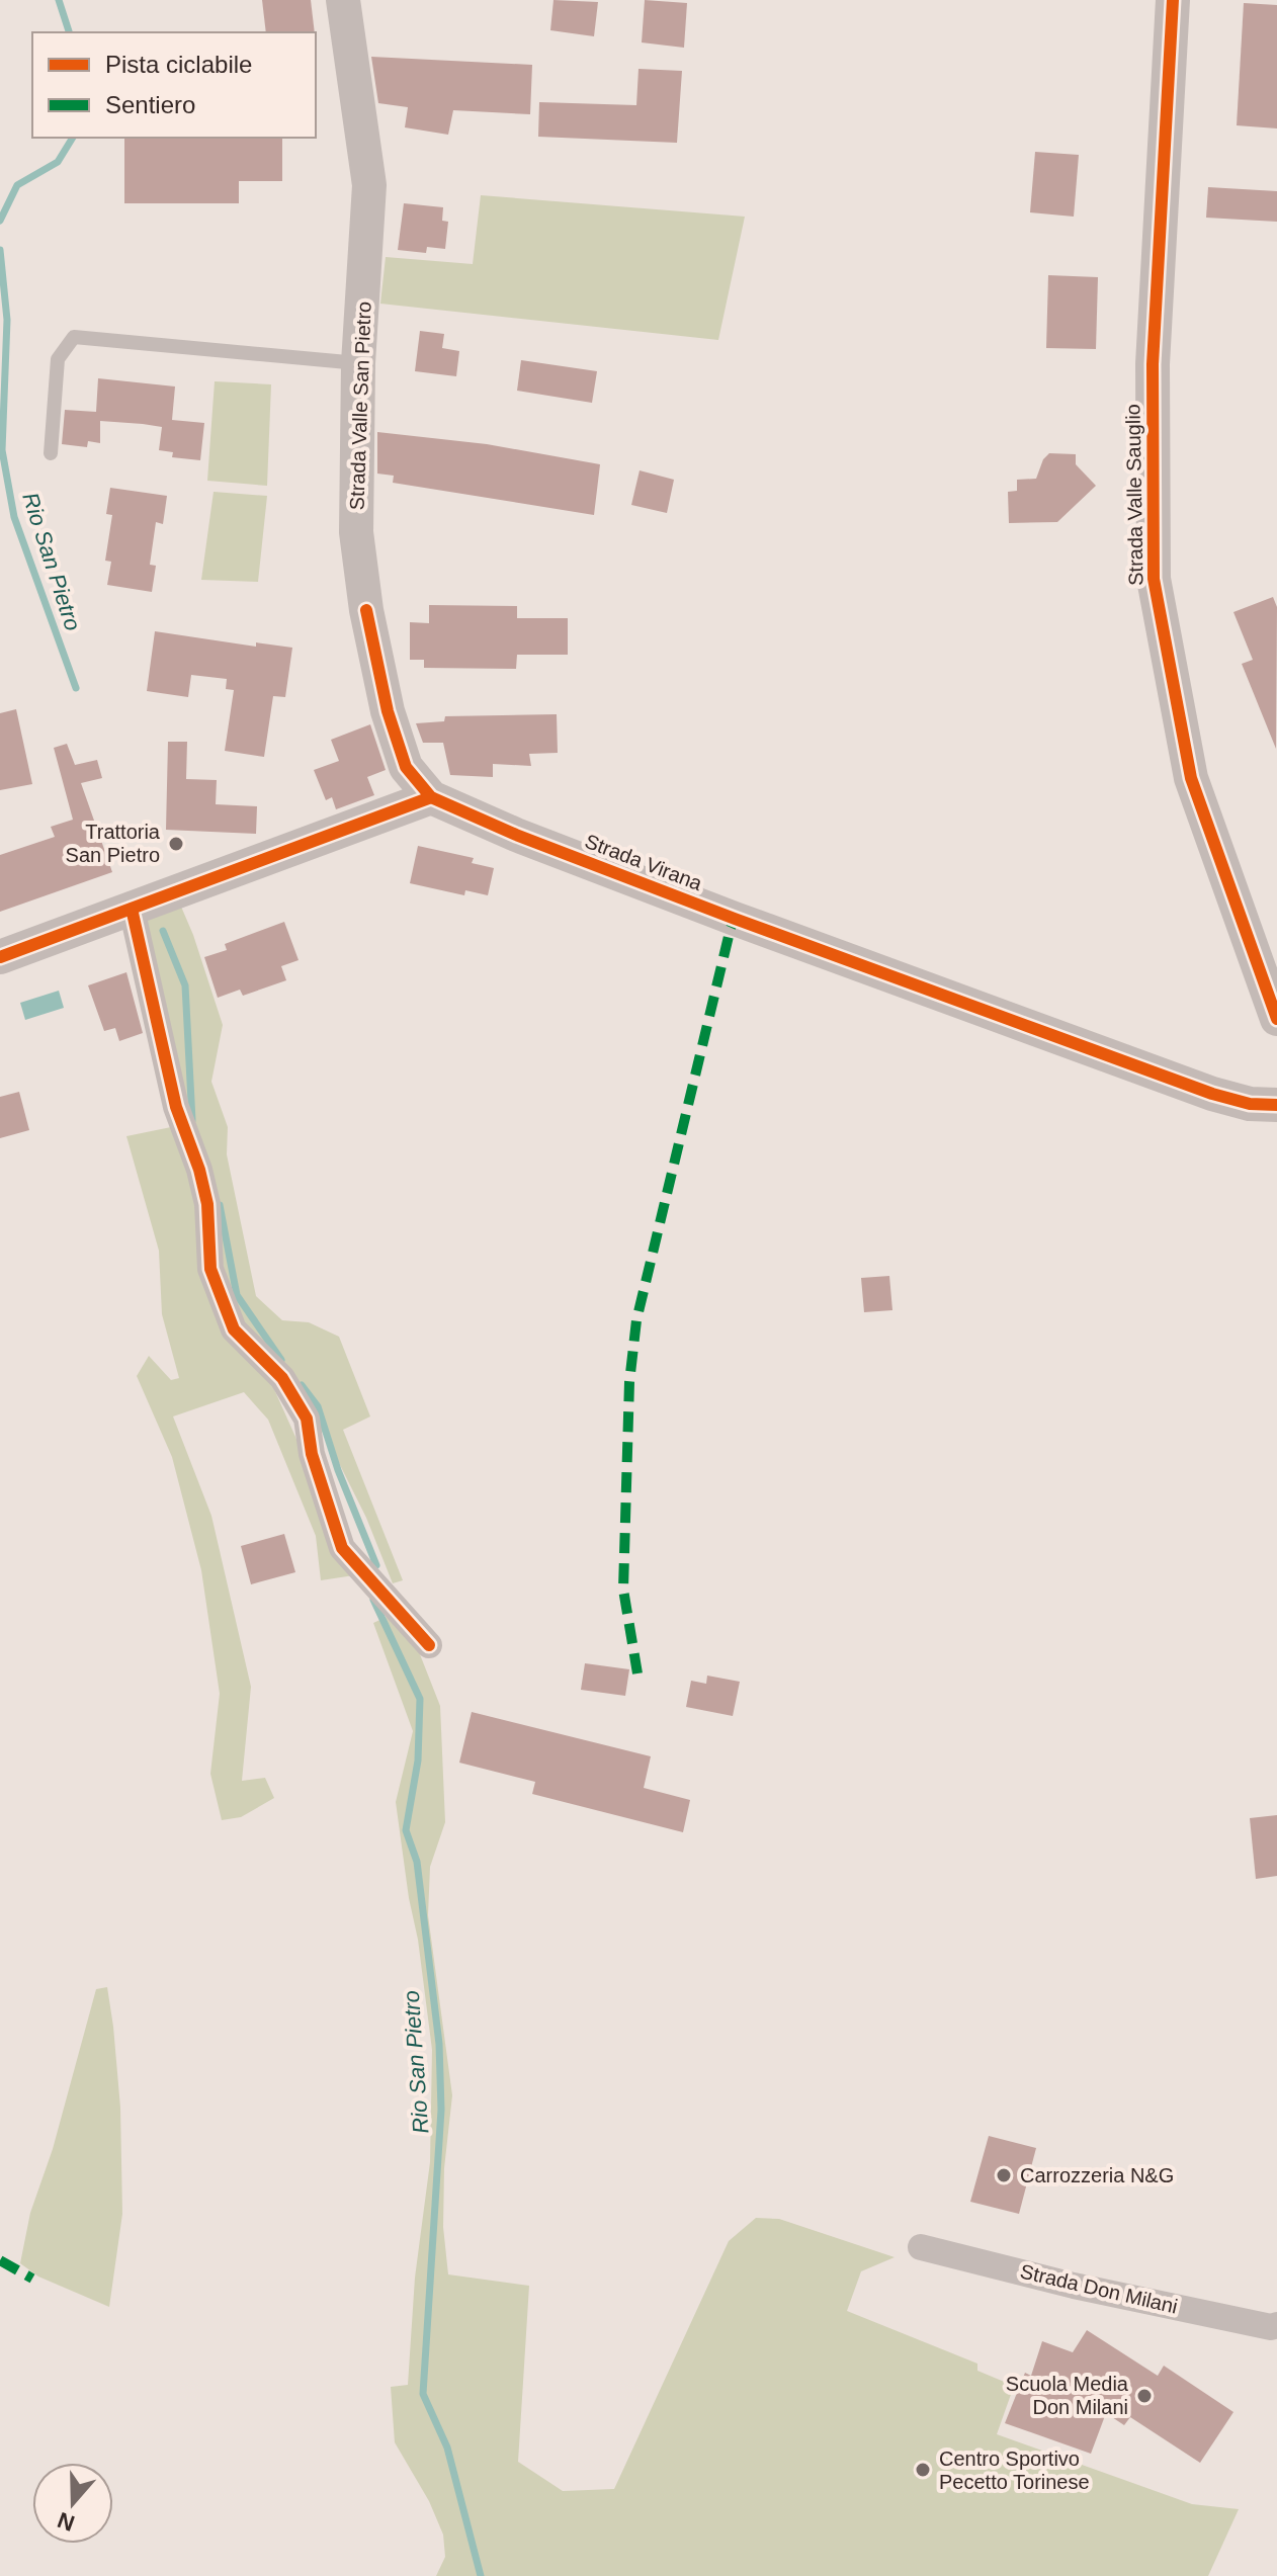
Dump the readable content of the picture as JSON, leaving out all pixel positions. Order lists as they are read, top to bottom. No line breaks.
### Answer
{"streets":{"street":["Strada Valle San Pietro","Strada Valle Sauglio","Strada Virana","Strada Don Milani"]},"crossings":[["Strada Valle San Pietro","Strada Virana"]],"water":["Rio San Pietro"],"places":["Trattoria San Pietro","Carrozzeria N&G","Scuola Media Don Milani","Centro Sportivo Pecetto Torinese"],"legend":["Pista ciclabile","Sentiero"],"north":"bottom"}
